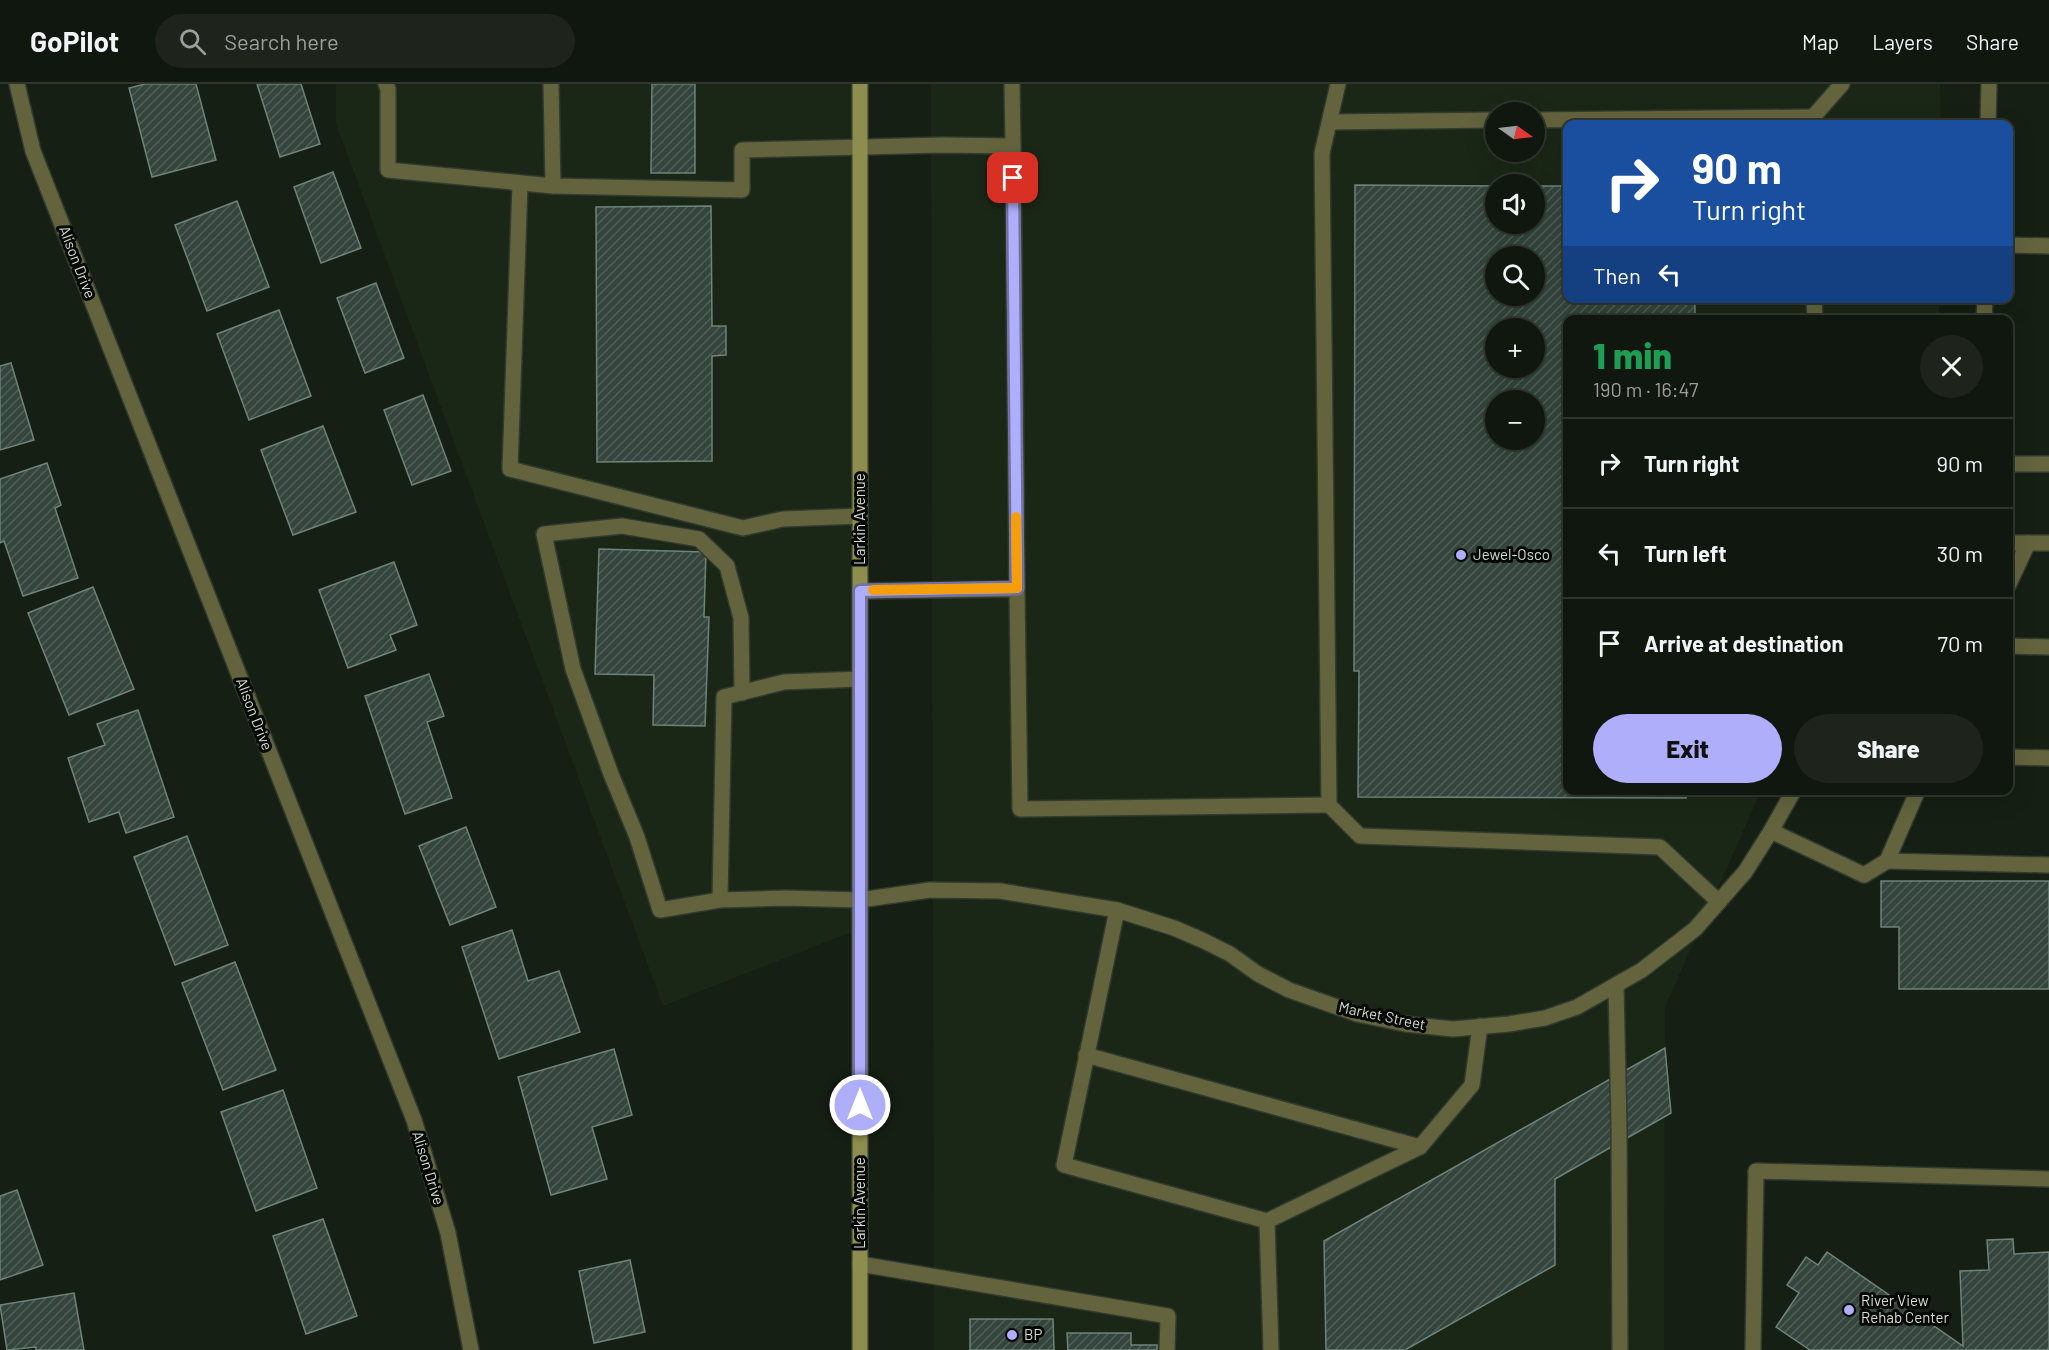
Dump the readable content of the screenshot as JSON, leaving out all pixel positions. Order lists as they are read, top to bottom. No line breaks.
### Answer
{"streets":{"main road":["Larkin Avenue"],"street":["Alison Drive","Market Street"]},"crossings":[["Larkin Avenue","Market Street"]],"places":["Jewel-Osco","River View Rehab Center","BP"],"north":"right","page":{"header":"GoPilot","search":"Search here","nav":["Map","Layers","Share"],"map_buttons":["+","−"],"turn":["90 m","Turn right"],"then":"Then","heading":["1 min","190 m · 16:47"],"list":[{"name":"Turn right","value":"90 m"},{"name":"Turn left","value":"30 m"},{"name":"Arrive at destination","value":"70 m"}],"buttons":["Exit","Share"]}}
